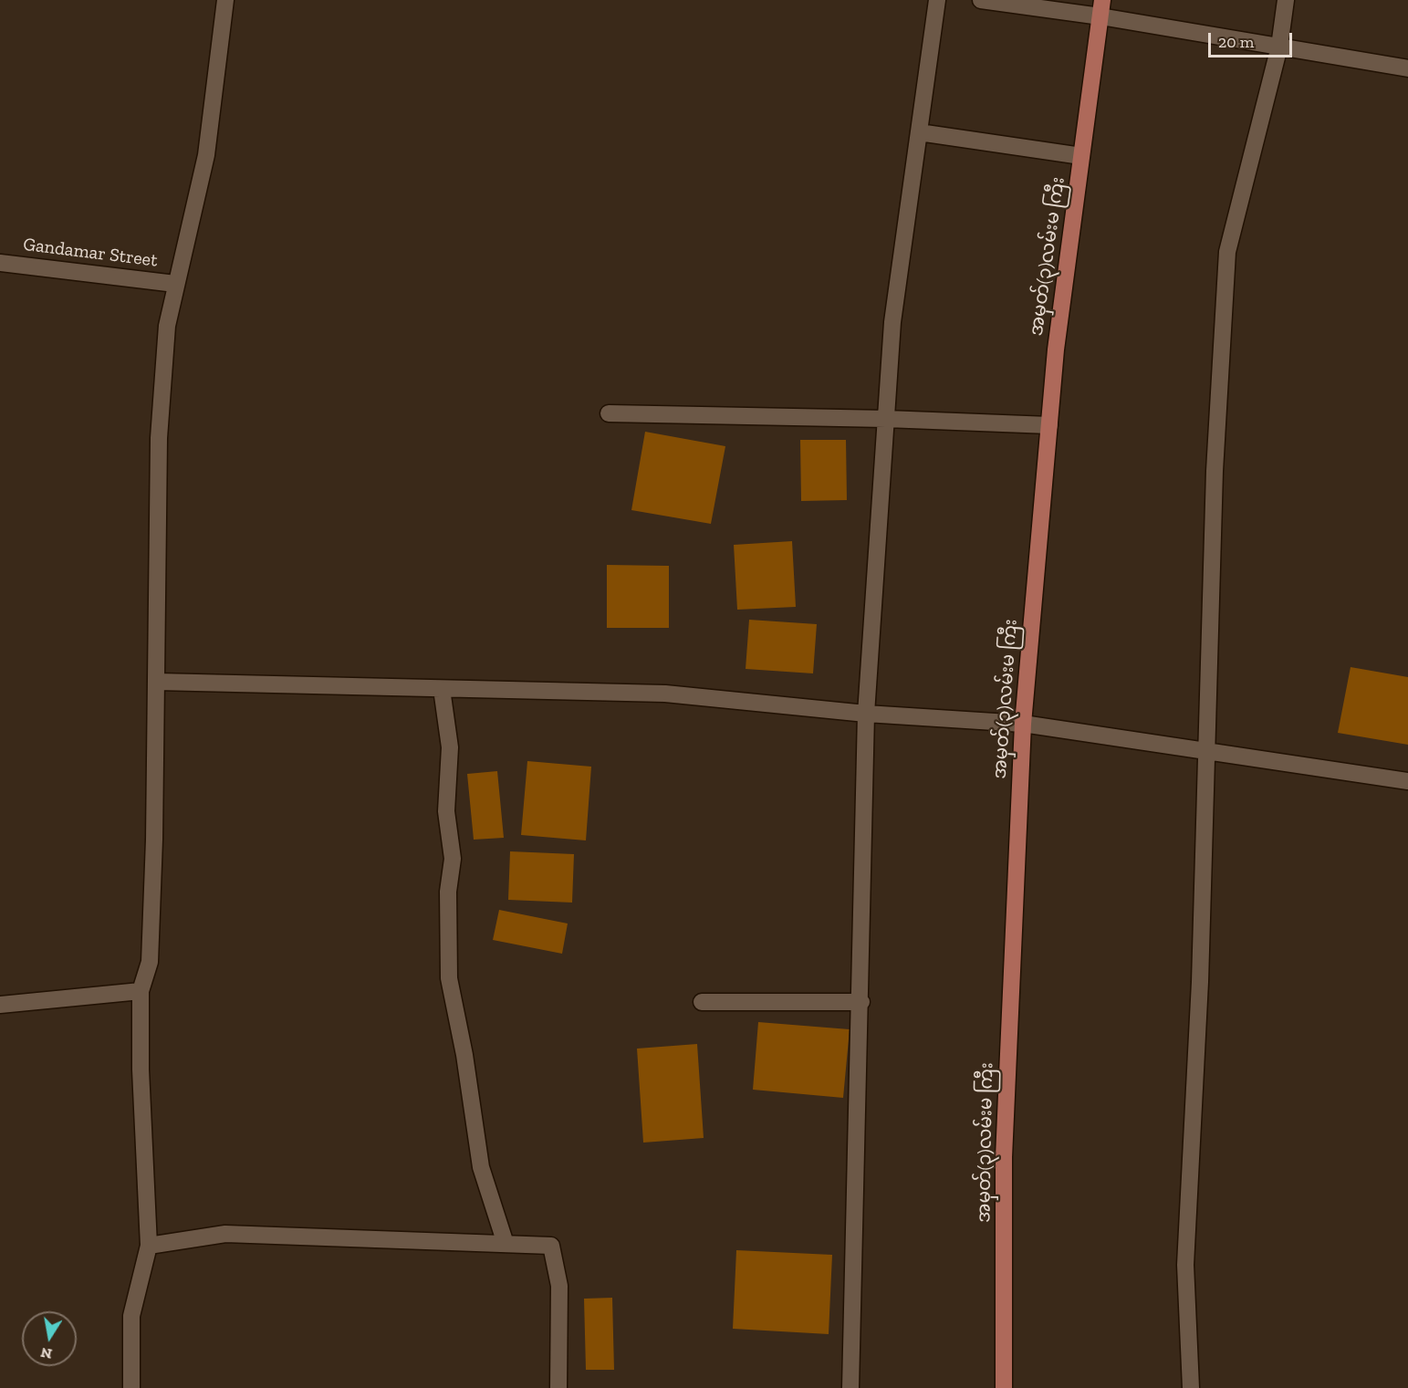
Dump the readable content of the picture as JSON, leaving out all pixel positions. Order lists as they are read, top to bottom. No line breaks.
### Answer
{"streets":{"main road":["အမှတ်(၃)လမ်းမ ကြီး"],"street":["Gandamar Street"]},"scale_bar":"20 m","north":"bottom"}
